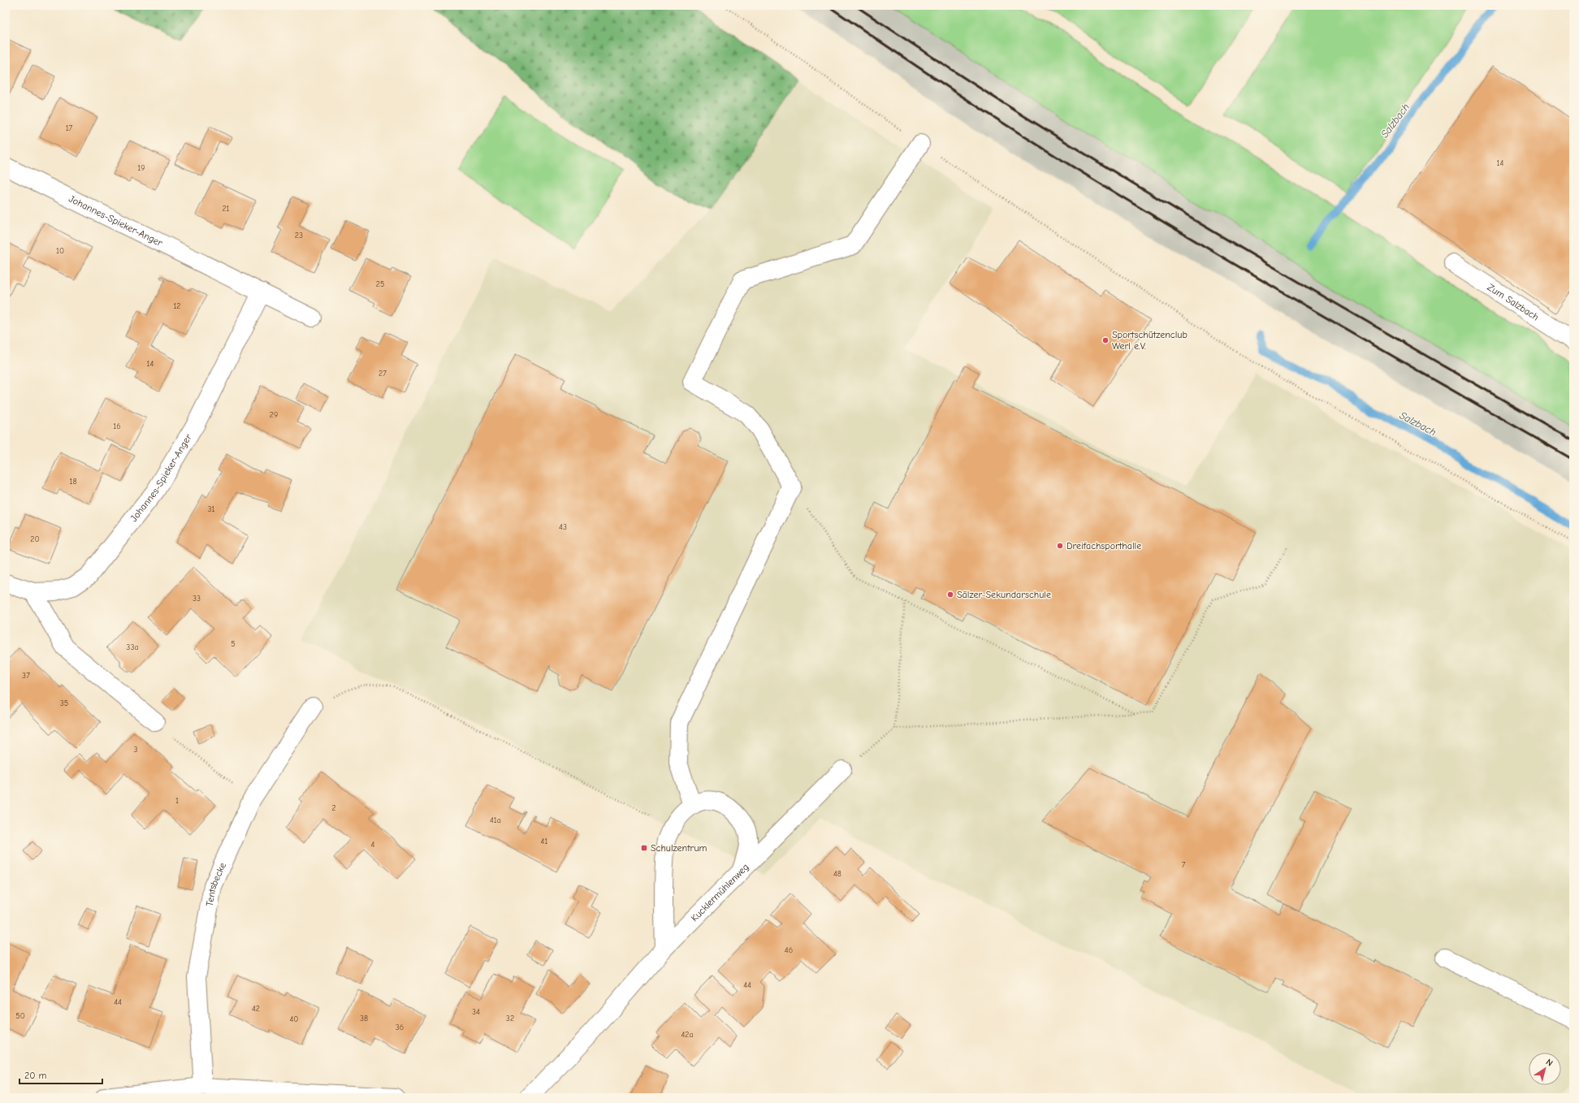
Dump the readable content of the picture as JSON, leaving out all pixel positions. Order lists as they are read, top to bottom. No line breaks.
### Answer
{"streets":{"street":["Johannes-Spieker-Anger","Zum Salzbach","Tentsbecke","Kucklermühlenweg"]},"water":["Salzbach"],"places":{"other":["Sportschützenclub Werl e.V.","Dreifachsporthalle","Sälzer-Sekundarschule"],"transit":["Schulzentrum"]},"house_numbers":["17","14","19","21","23","10","25","12","14","27","29","16","18","31","43","20","33","5","33a","37","35","3","1","2","41a","41","4","7","48","46","44","44","42","34","50","38","32","40","36","42a"],"scale_bar":"20 m","north":"top right"}
